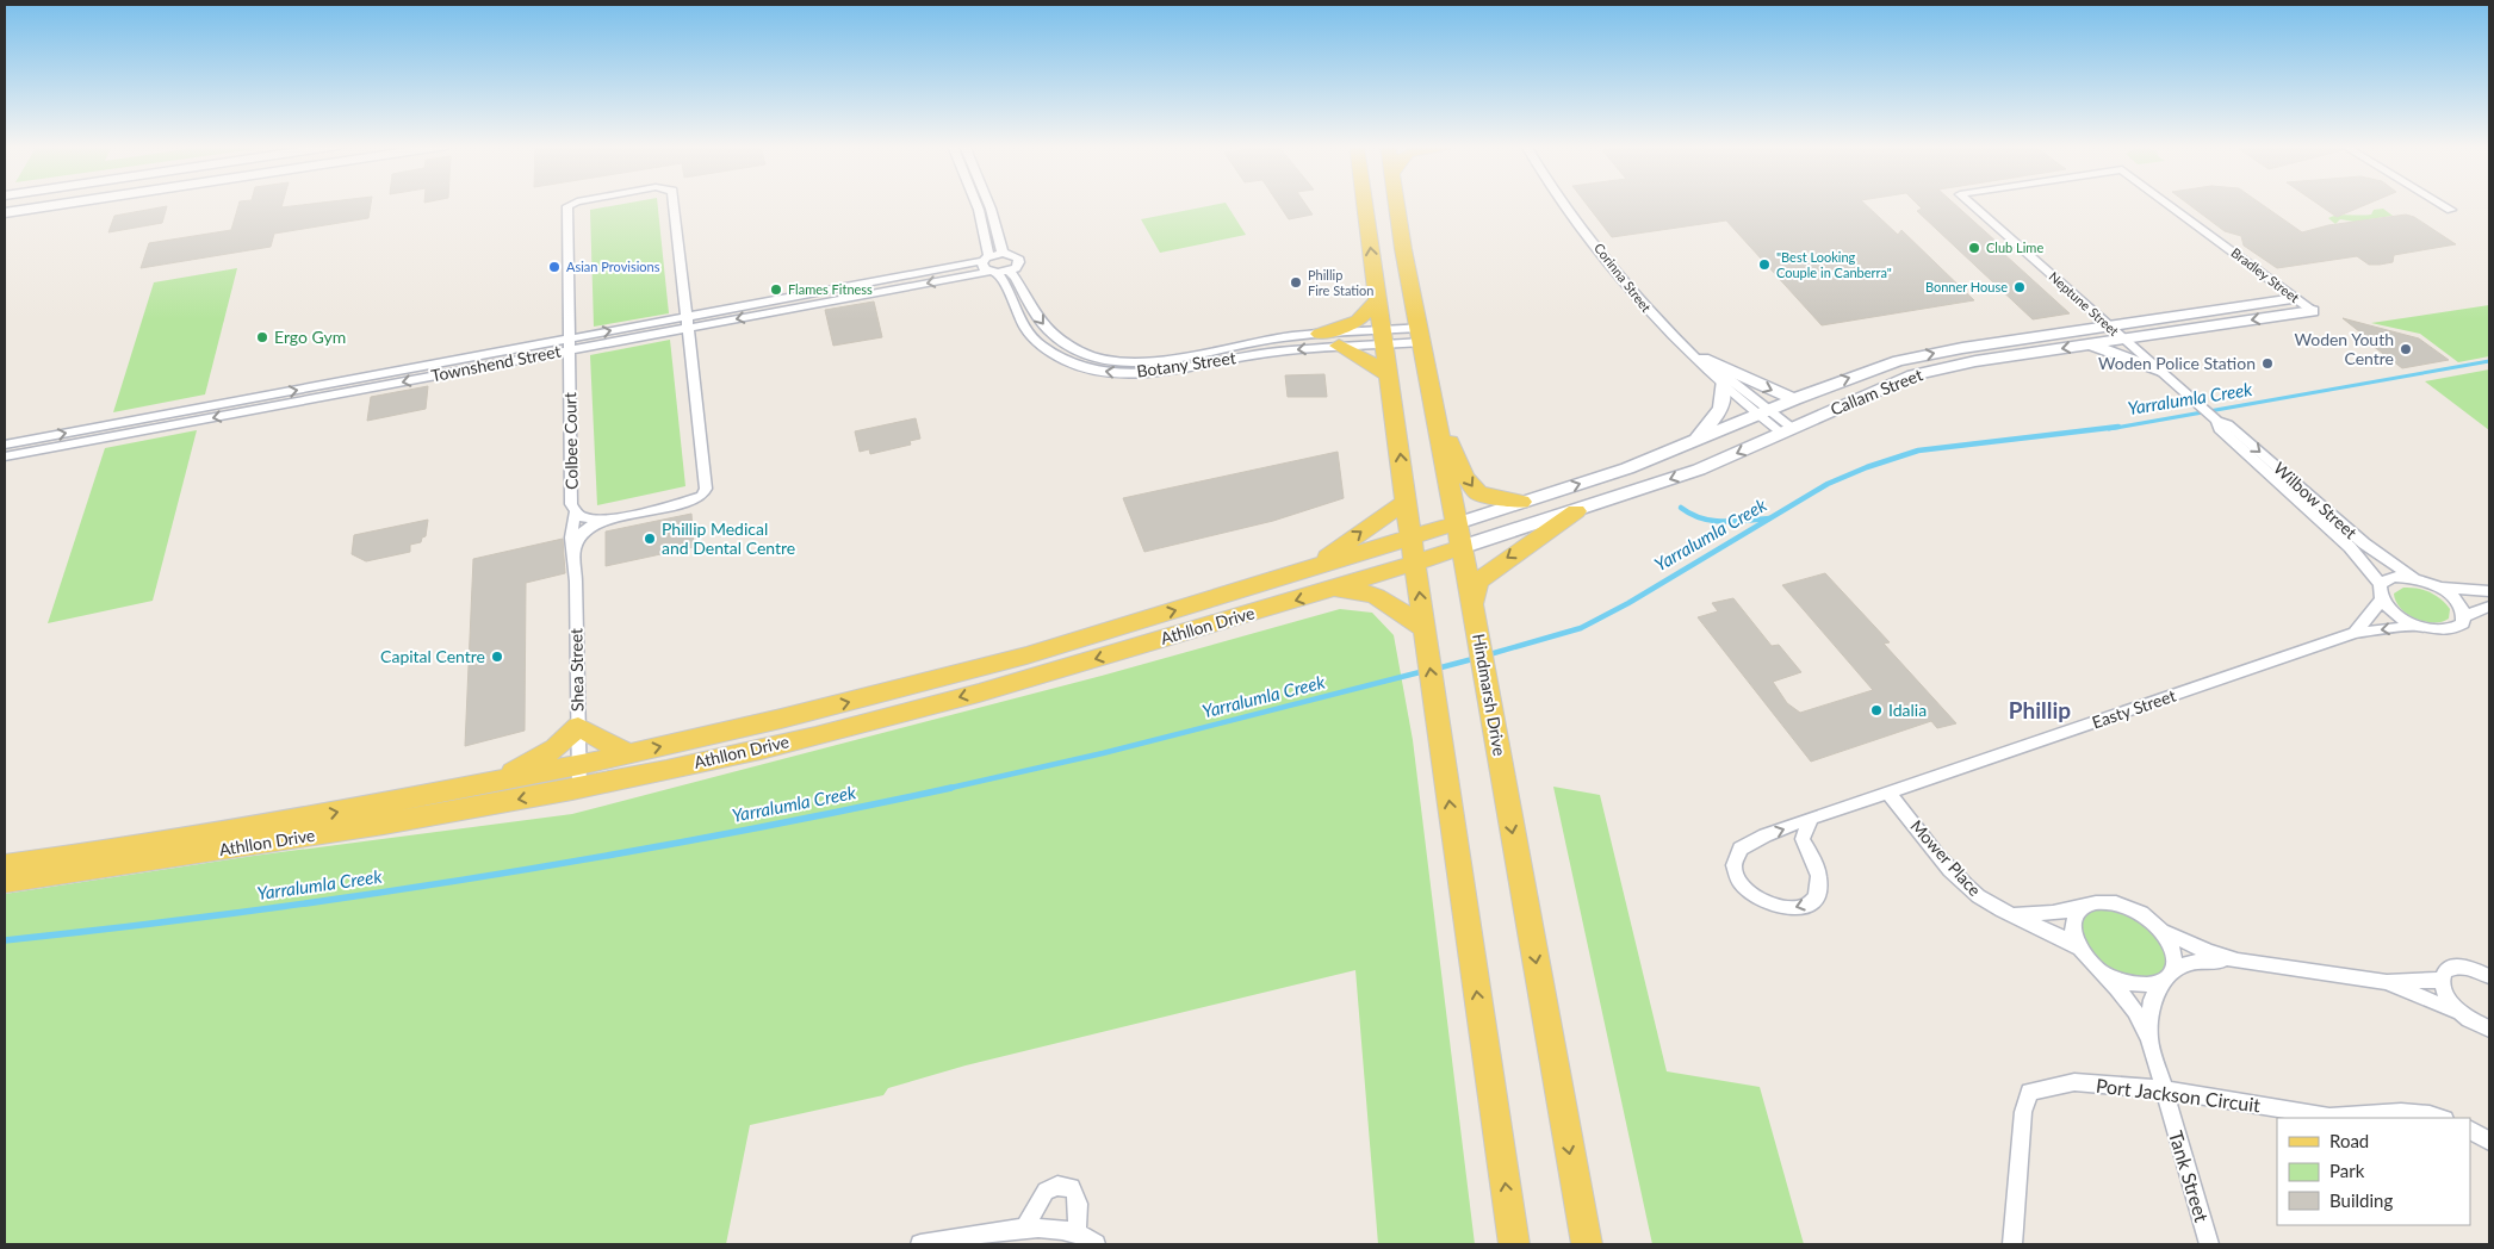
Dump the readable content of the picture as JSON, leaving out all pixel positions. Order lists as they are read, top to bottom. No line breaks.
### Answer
{"streets":{"main road":["Athllon Drive","Hindmarsh Drive"],"street":["Bradley Street","Corinna Street","Neptune Street","Townshend Street","Botany Street","Callam Street","Colbee Court","Wilbow Street","Shea Street","Easty Street","Mower Place","Port Jackson Circuit","Tank Street"]},"crossings":[["Bradley Street","Callam Street"],["Corinna Street","Callam Street"],["Neptune Street","Callam Street"],["Neptune Street","Wilbow Street"],["Townshend Street","Botany Street"],["Townshend Street","Colbee Court"],["Botany Street","Hindmarsh Drive"],["Callam Street","Wilbow Street"],["Callam Street","Athllon Drive"],["Callam Street","Hindmarsh Drive"],["Colbee Court","Shea Street"],["Athllon Drive","Shea Street"],["Athllon Drive","Hindmarsh Drive"],["Easty Street","Mower Place"],["Mower Place","Tank Street"],["Port Jackson Circuit","Tank Street"]],"districts":["Phillip"],"water":["Yarralumla Creek"],"places":["Club Lime","\"Best Looking Couple in Canberra\"","Asian Provisions","Phillip Fire Station","Bonner House","Flames Fitness","Ergo Gym","Woden Youth Centre","Woden Police Station","Phillip Medical and Dental Centre","Capital Centre","Idalia"],"legend":["Road","Park","Building"]}
